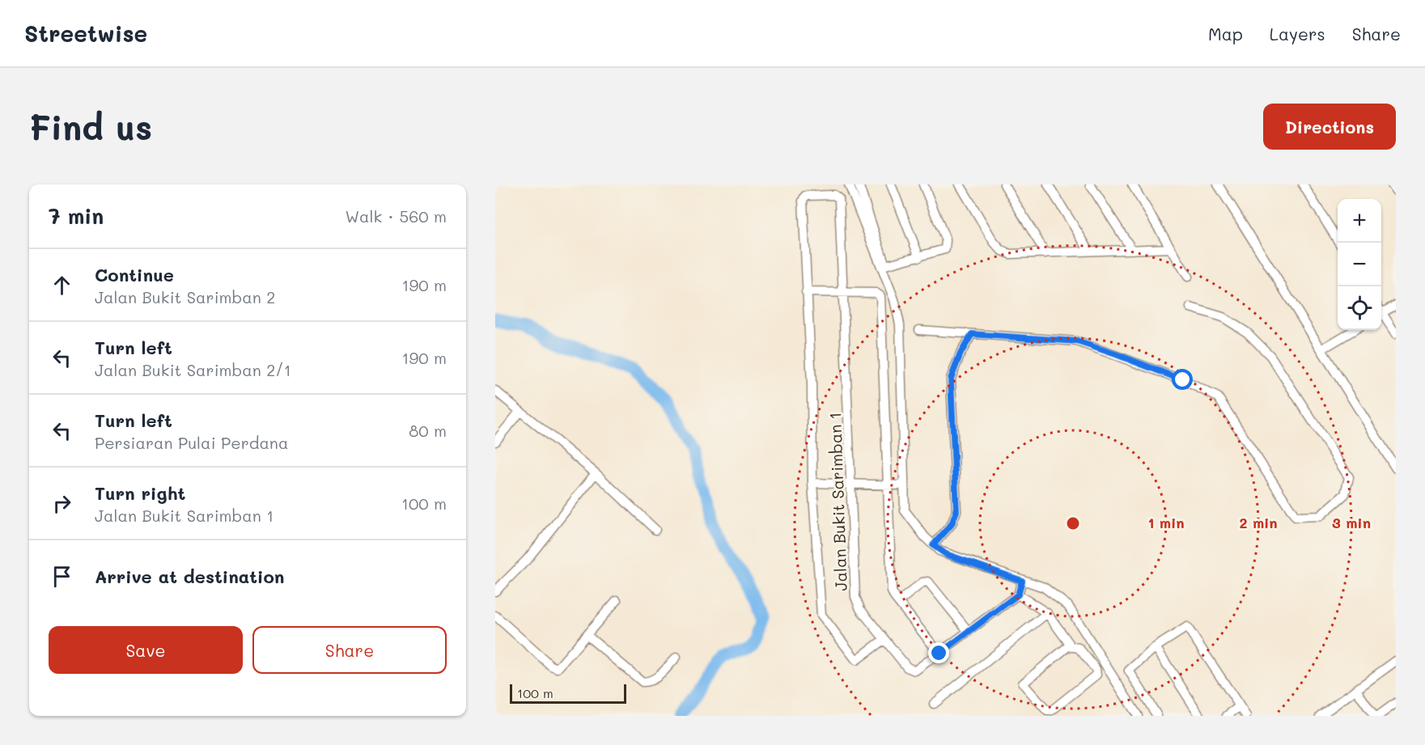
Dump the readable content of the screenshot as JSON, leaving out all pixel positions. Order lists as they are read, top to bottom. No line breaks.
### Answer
{"streets":{"street":["Jalan Bukit Sarimban 1"]},"scale_bar":"100 m","page":{"header":"Streetwise","nav":["Map","Layers","Share"],"buttons":["Directions",["Save","Share"]],"title":"Find us","heading":["7 min","Walk · 560 m"],"map_buttons":["+","−"],"list":[["Continue","Jalan Bukit Sarimban 2","190 m"],["Turn left","Jalan Bukit Sarimban 2/1","190 m"],["Turn left","Persiaran Pulai Perdana","80 m"],["Turn right","Jalan Bukit Sarimban 1","100 m"],"Arrive at destination"],"scale":"100 m"},"rings":["1 min","2 min","3 min"]}
